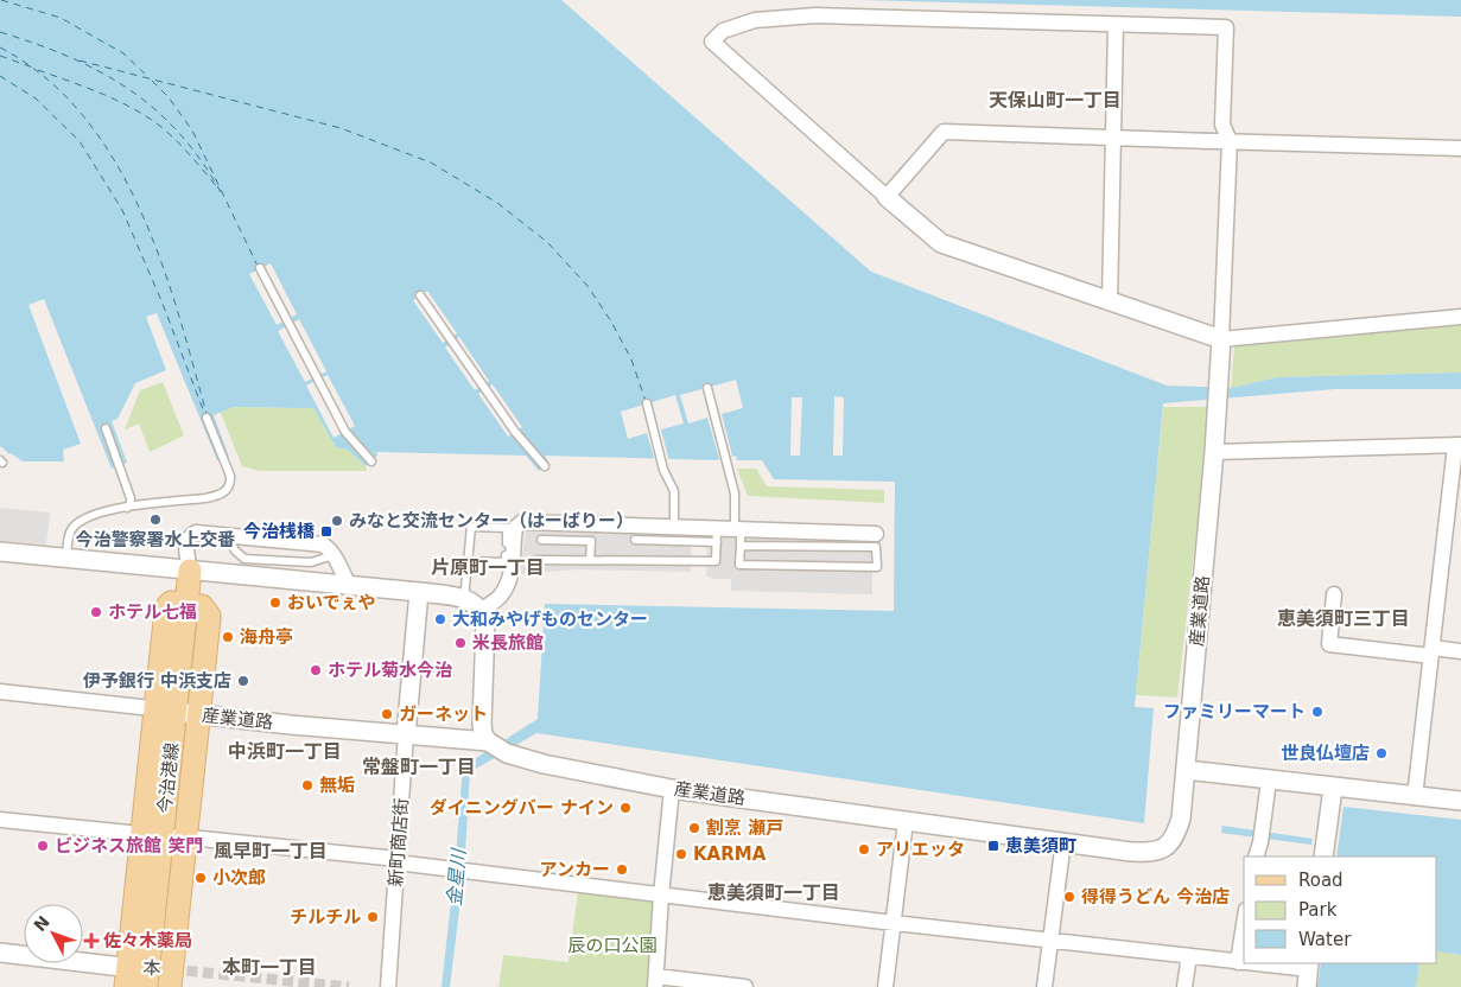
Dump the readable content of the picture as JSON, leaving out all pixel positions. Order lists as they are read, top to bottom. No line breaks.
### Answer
{"streets":{"street":["産業道路","新町商店街","本"]},"crossings":[["産業道路","新町商店街"]],"districts":["天保山町一丁目","片原町一丁目","恵美須町三丁目","中浜町一丁目","常盤町一丁目","風早町一丁目","恵美須町一丁目","本町一丁目"],"water":["金星川"],"parks":["辰の口公園"],"places":{"other":["今治警察署水上交番","みなと交流センター（はーばりー）","おいでぇや","ホテル七福","大和みやげものセンター","海舟亭","米長旅館","ホテル菊水今治","伊予銀行 中浜支店","ファミリーマート","ガーネット","世良仏壇店","無垢","ダイニングバー ナイン","割烹 瀬戸","ビジネス旅館 笑門","アリエッタ","KARMA","アンカー","小次郎","得得うどん 今治店","チルチル"],"transit":["今治桟橋","恵美須町"],"health":["佐々木薬局"]},"legend":["Road","Park","Water"],"north":"top left"}
